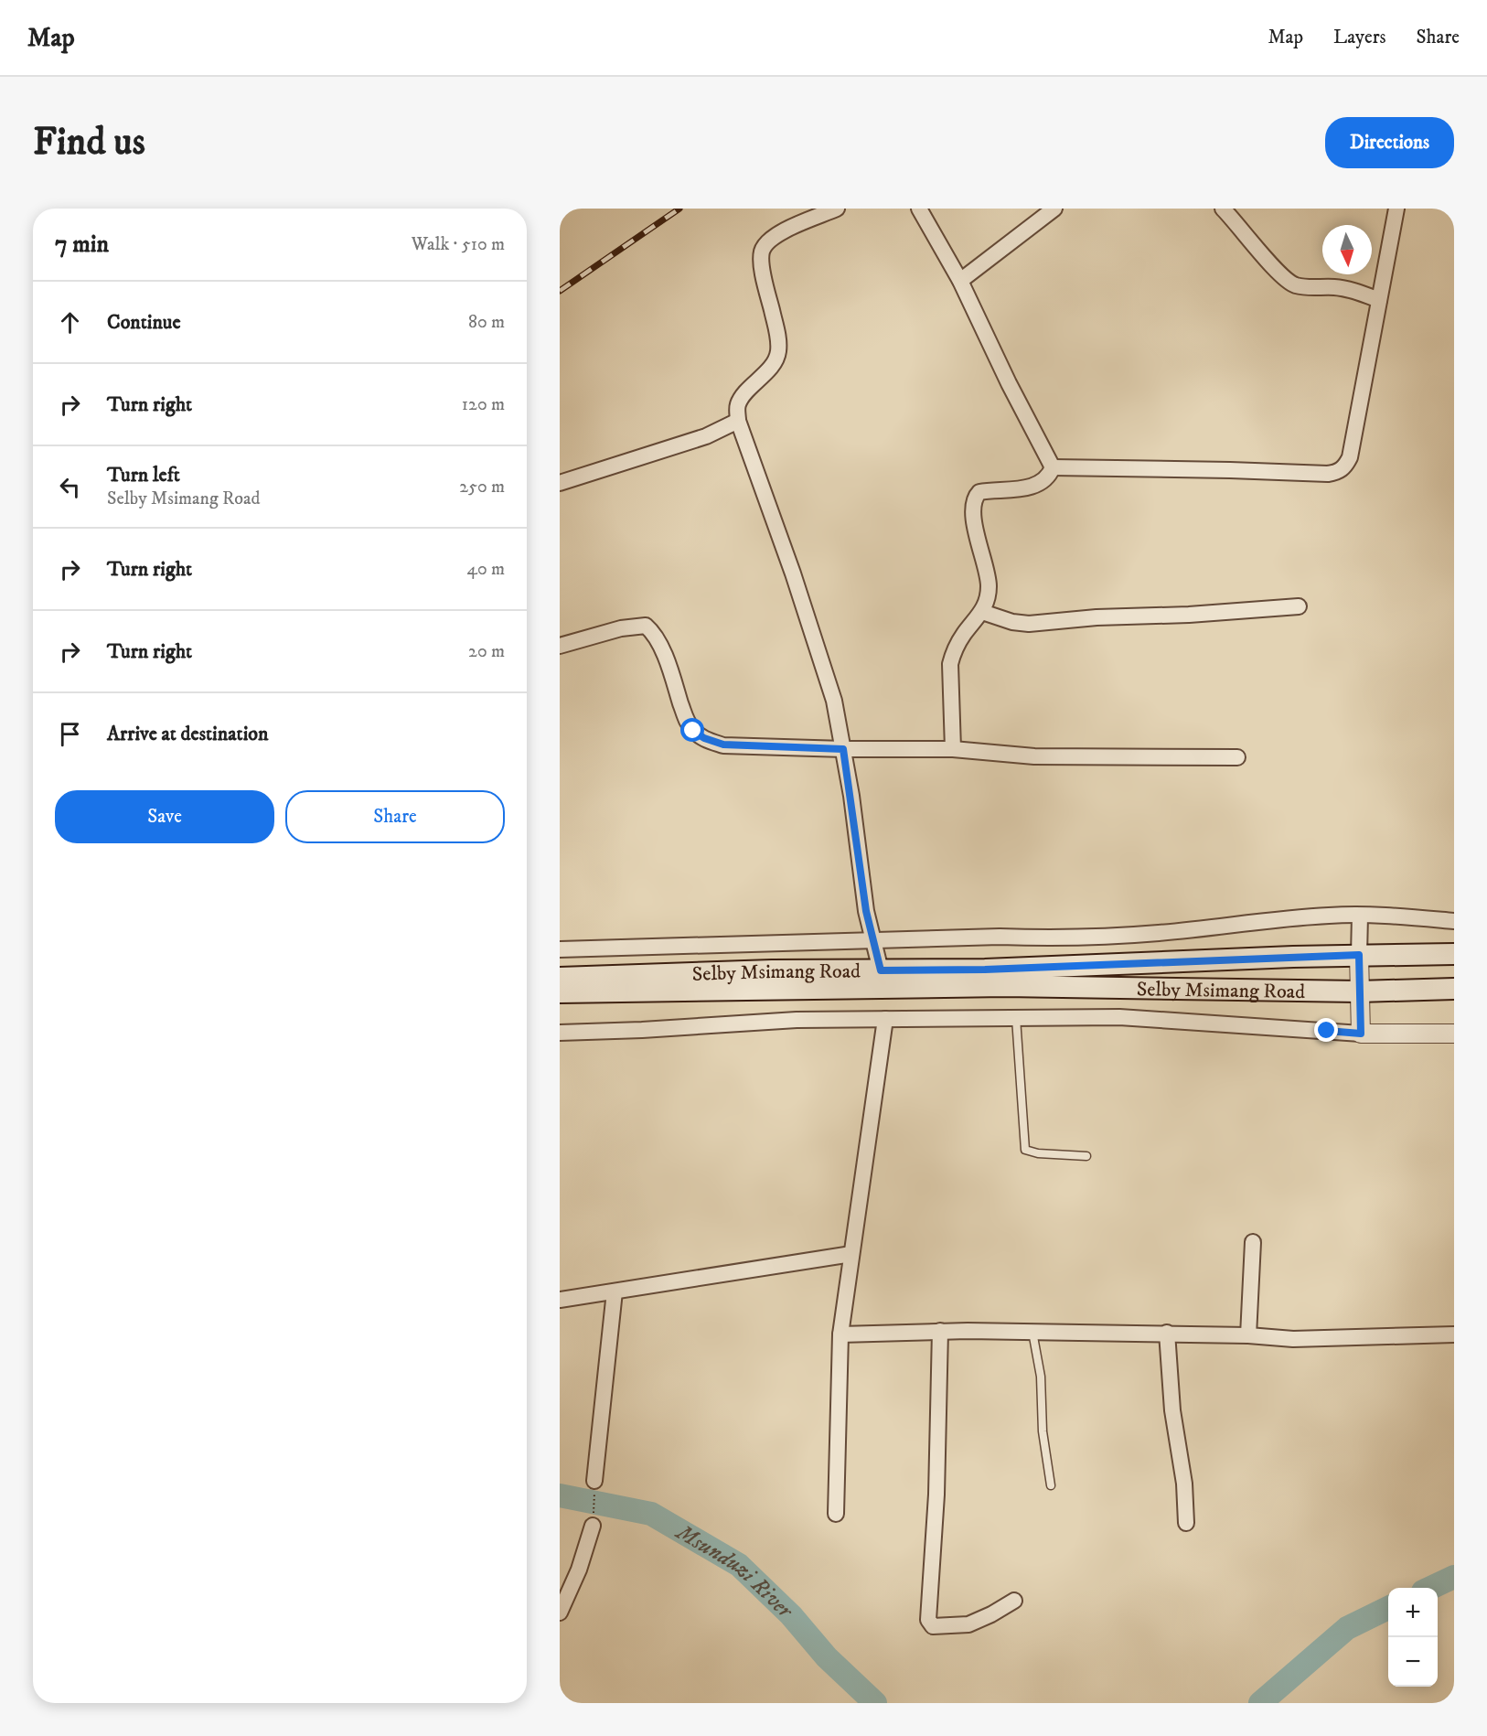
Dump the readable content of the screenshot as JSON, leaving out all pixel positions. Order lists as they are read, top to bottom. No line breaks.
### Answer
{"streets":{"main road":["Selby Msimang Road"]},"water":["Msunduzi River"],"north":"bottom","page":{"header":"Map","nav":["Map","Layers","Share"],"buttons":["Directions",["Save","Share"]],"title":"Find us","heading":["7 min","Walk · 510 m"],"list":[["Continue","80 m"],["Turn right","120 m"],["Turn left","Selby Msimang Road","250 m"],["Turn right","40 m"],["Turn right","20 m"],"Arrive at destination"],"map_buttons":["+","−"]}}
